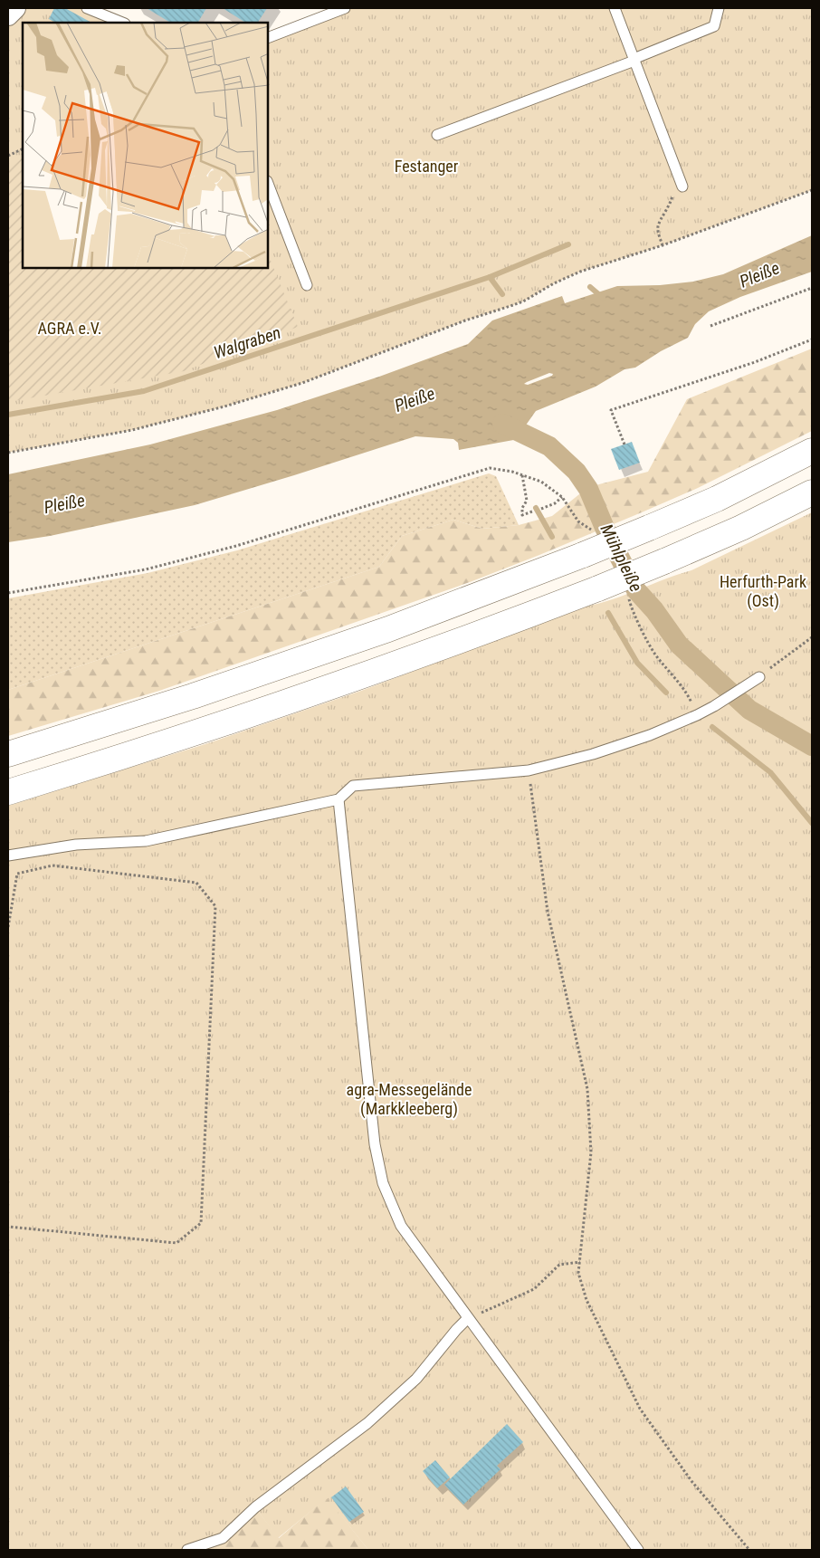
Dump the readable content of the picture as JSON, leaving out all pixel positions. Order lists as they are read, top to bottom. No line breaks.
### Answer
{"water":["Pleiße","Walgraben","Mühlpleiße"],"parks":["Festanger","AGRA e.V.","Herfurth-Park (Ost)","agra-Messegelände (Markkleeberg)"]}
